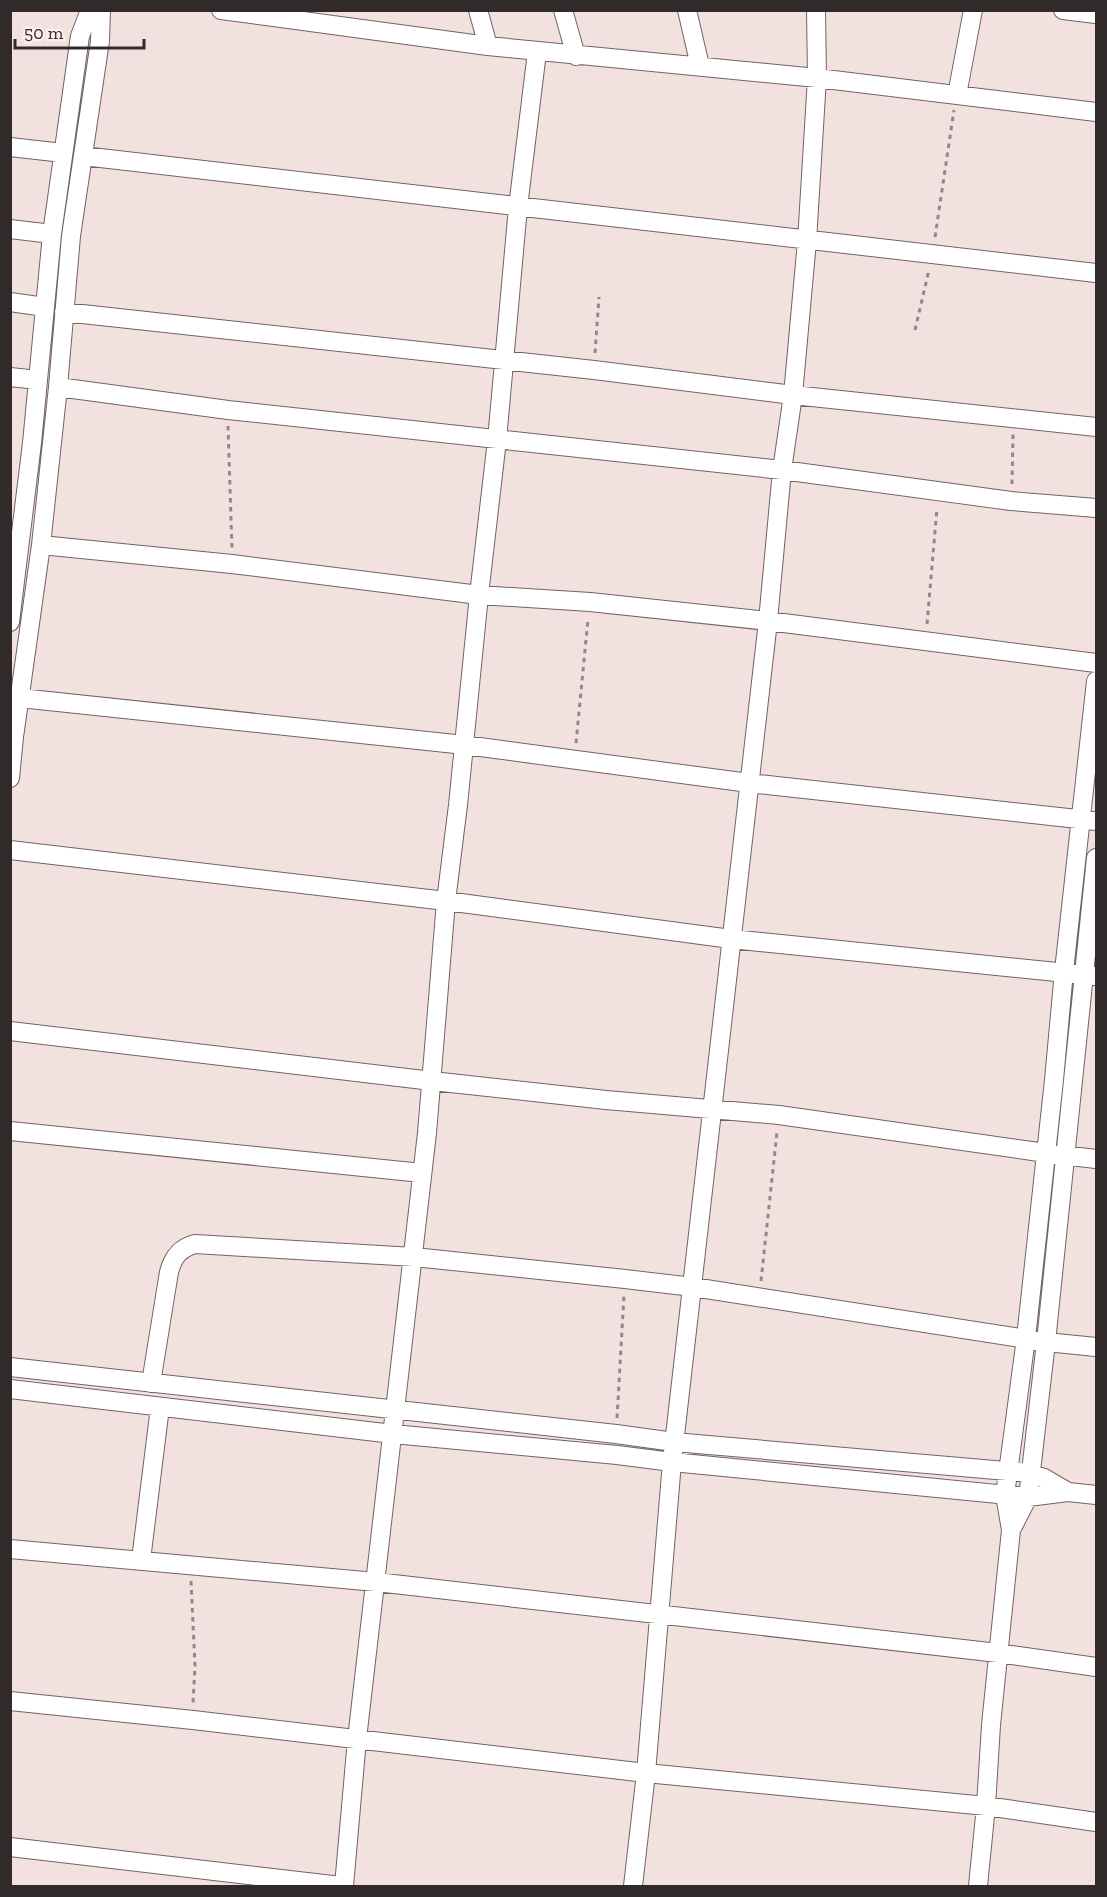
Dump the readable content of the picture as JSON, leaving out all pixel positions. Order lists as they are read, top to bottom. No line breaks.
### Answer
{"scale_bar":"50 m"}
